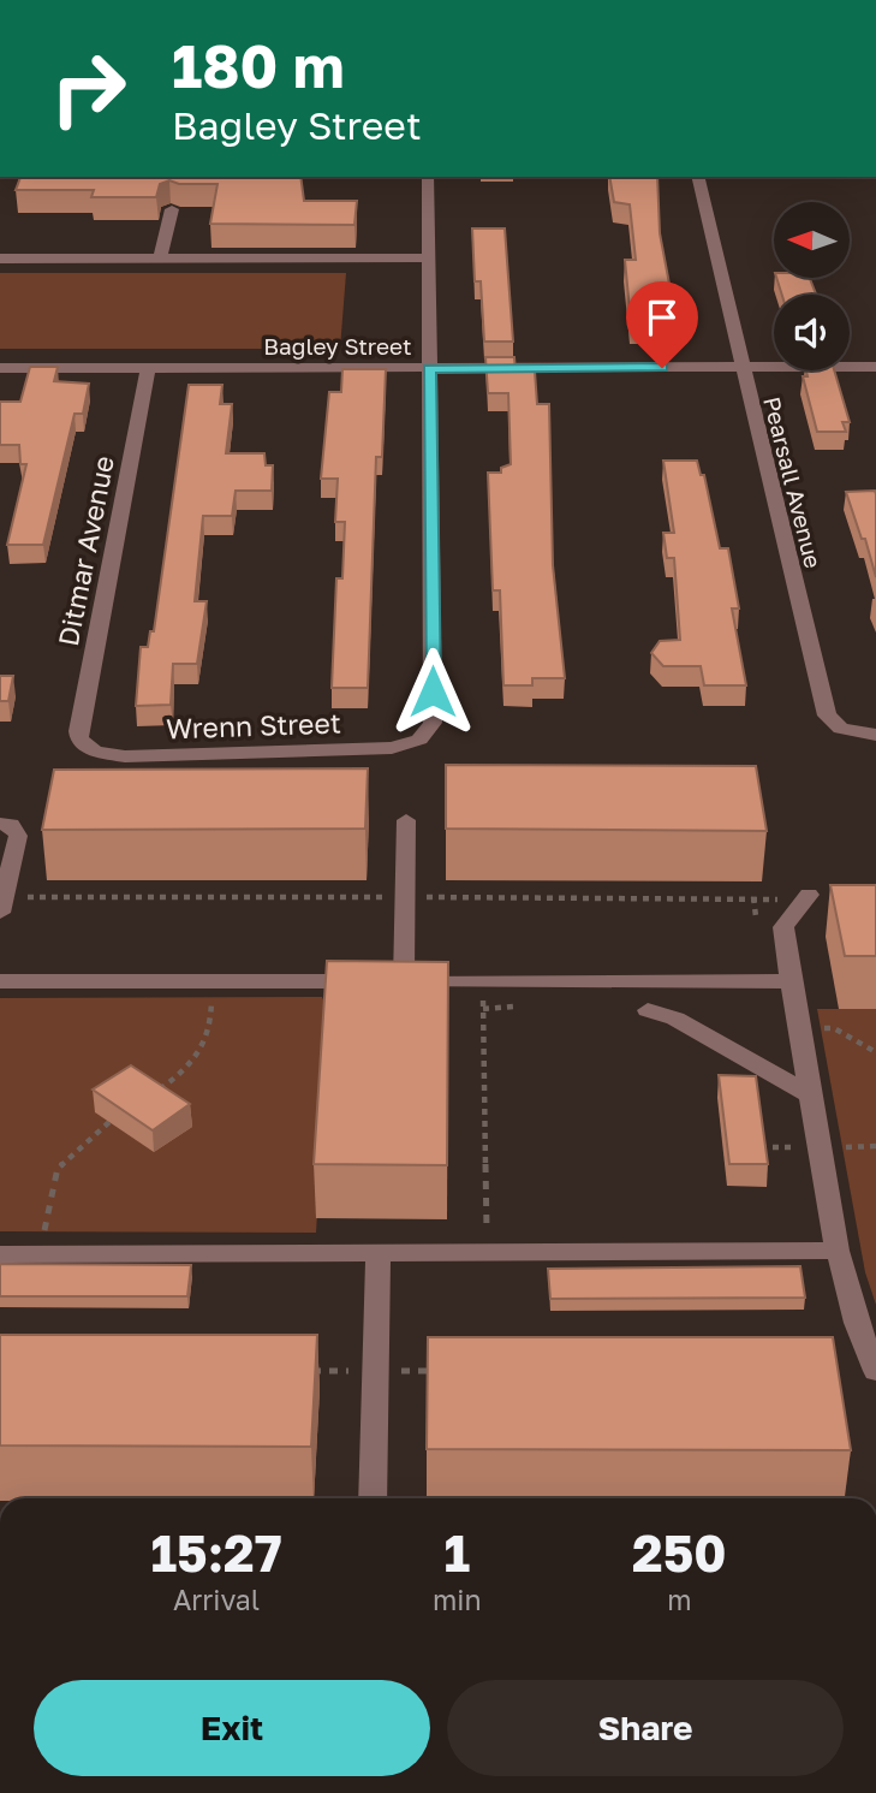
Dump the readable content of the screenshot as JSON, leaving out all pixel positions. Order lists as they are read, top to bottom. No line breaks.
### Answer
{"streets":{"street":["Bagley Street","Pearsall Avenue","Ditmar Avenue","Wrenn Street"]},"crossings":[["Bagley Street","Pearsall Avenue"],["Bagley Street","Ditmar Avenue"],["Bagley Street","Wrenn Street"],["Ditmar Avenue","Wrenn Street"]],"north":"left","page":{"turn":["180 m","Bagley Street"],"eta":["15:27","Arrival","1","min","250","m"],"buttons":["Exit","Share"]}}
